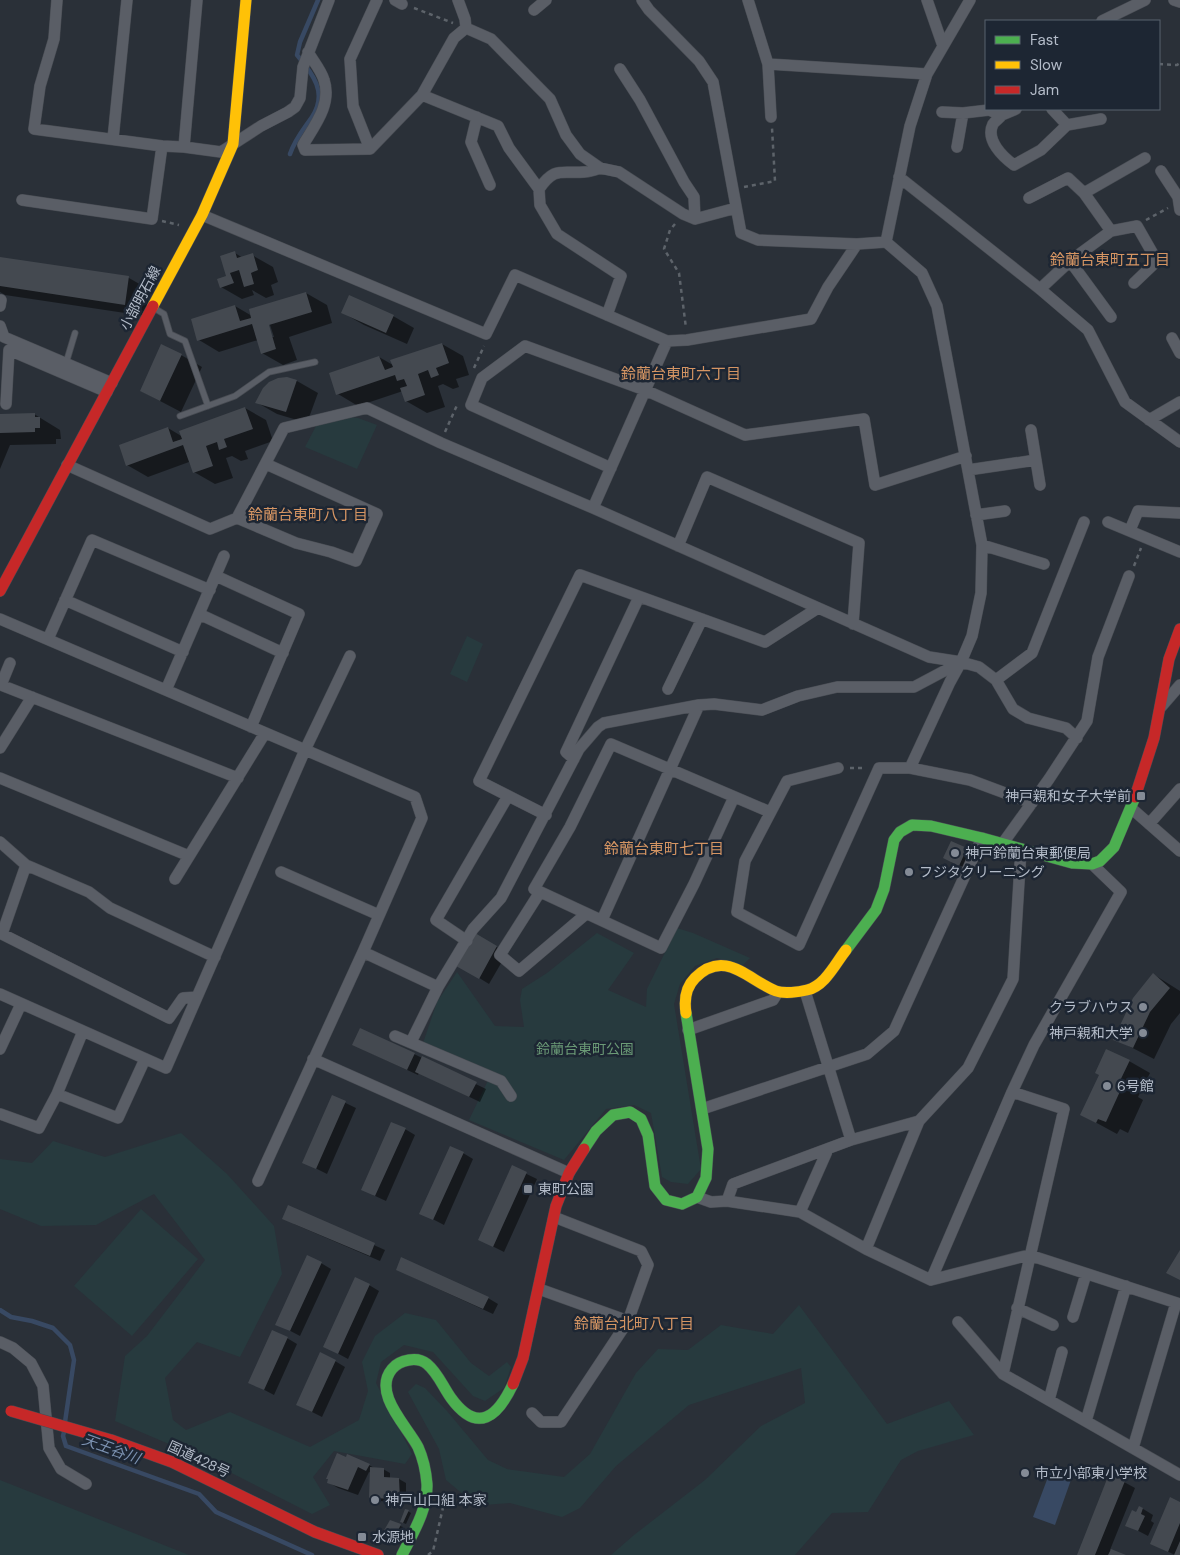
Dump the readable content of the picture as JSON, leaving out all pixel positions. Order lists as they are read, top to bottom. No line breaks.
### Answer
{"streets":{"main road":["小部明石線","国道428号"]},"districts":["鈴蘭台東町五丁目","鈴蘭台東町六丁目","鈴蘭台東町八丁目","鈴蘭台東町七丁目","鈴蘭台北町八丁目"],"water":["天王谷川"],"parks":["鈴蘭台東町公園"],"places":{"transit":["神戸親和女子大学前","東町公園","水源地"],"other":["神戸鈴蘭台東郵便局","フジタクリーニング","クラブハウス","神戸親和大学","6号館","市立小部東小学校","神戸山口組 本家"]},"legend":["Fast","Slow","Jam"]}
